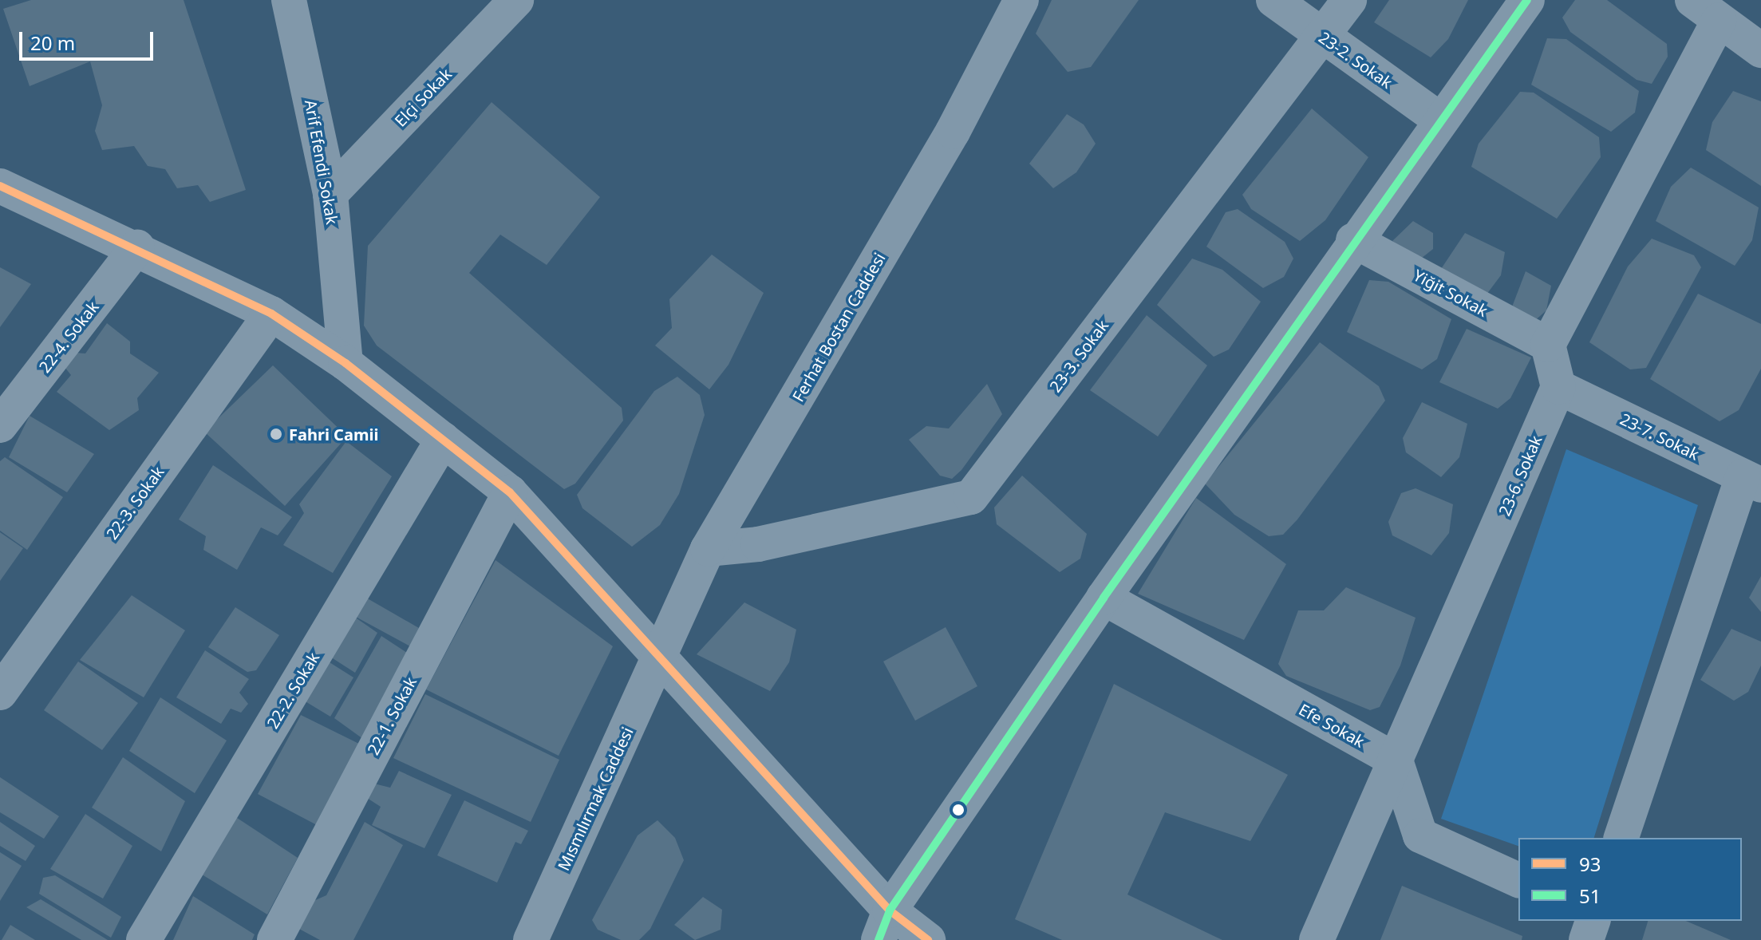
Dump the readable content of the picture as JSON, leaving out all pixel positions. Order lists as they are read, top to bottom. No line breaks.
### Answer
{"streets":{"street":["23-2. Sokak","Elçi Sokak","Arif Efendi Sokak","Yiğit Sokak","Ferhat Bostan Caddesi","22-4. Sokak","23-3. Sokak","23-7. Sokak","23-6. Sokak","22-3. Sokak","22-2. Sokak","22-1. Sokak","Efe Sokak","Mısmılırmak Caddesi"]},"crossings":[["23-2. Sokak","23-3. Sokak"],["Elçi Sokak","Arif Efendi Sokak"],["Ferhat Bostan Caddesi","23-3. Sokak"],["Ferhat Bostan Caddesi","Mısmılırmak Caddesi"],["23-7. Sokak","23-6. Sokak"],["23-6. Sokak","Efe Sokak"]],"places":["Fahri Camii"],"lines":["transit line 51","transit line 93"],"legend":["93","51"],"scale_bar":"20 m"}
